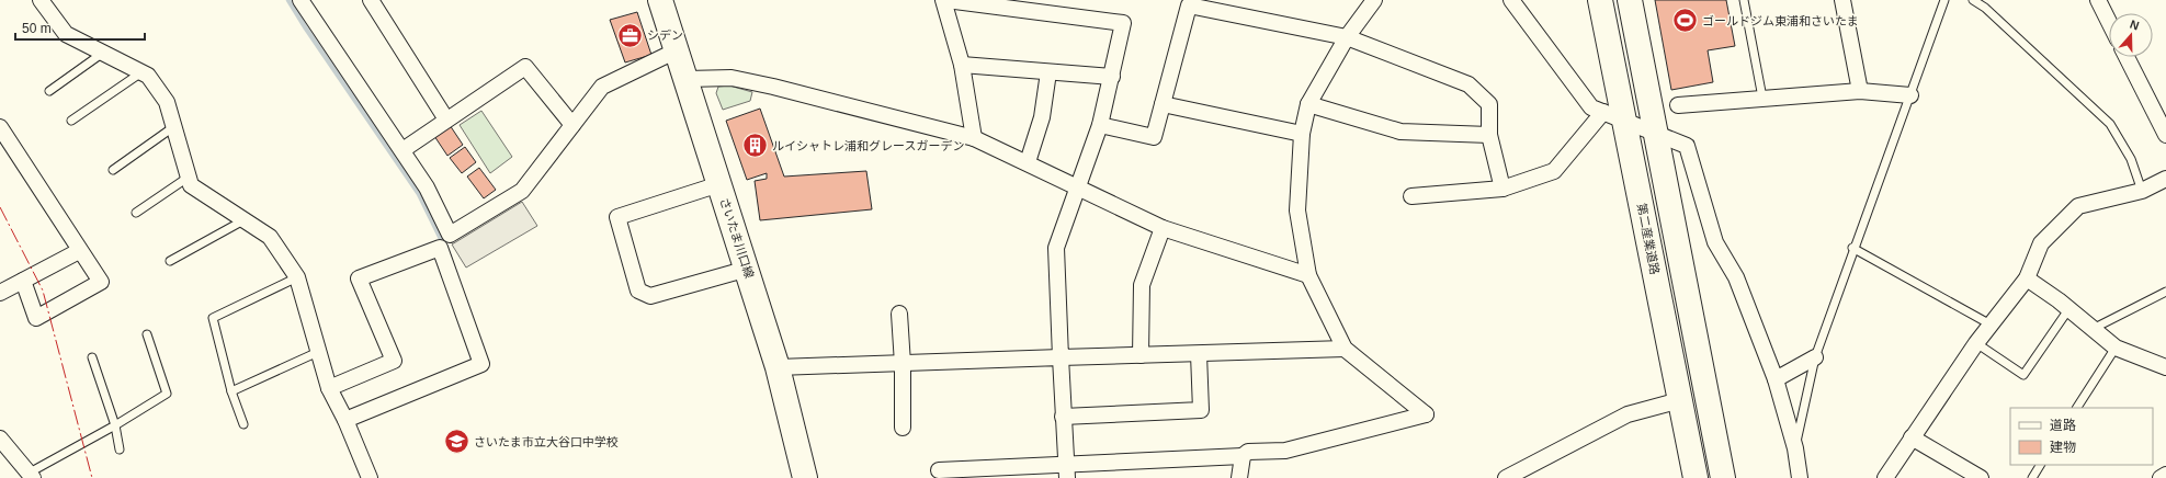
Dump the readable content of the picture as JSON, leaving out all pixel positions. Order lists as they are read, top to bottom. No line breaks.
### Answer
{"streets":{"main road":["さいたま川口線","第二産業道路"]},"places":{"sports":["ゴールドジム東浦和さいたま"],"office":["シデン"],"building":["ルイシャトレ浦和グレースガーデン"],"school or university":["さいたま市立大谷口中学校"]},"legend":["道路","建物"],"scale_bar":"50 m","north":"top"}
